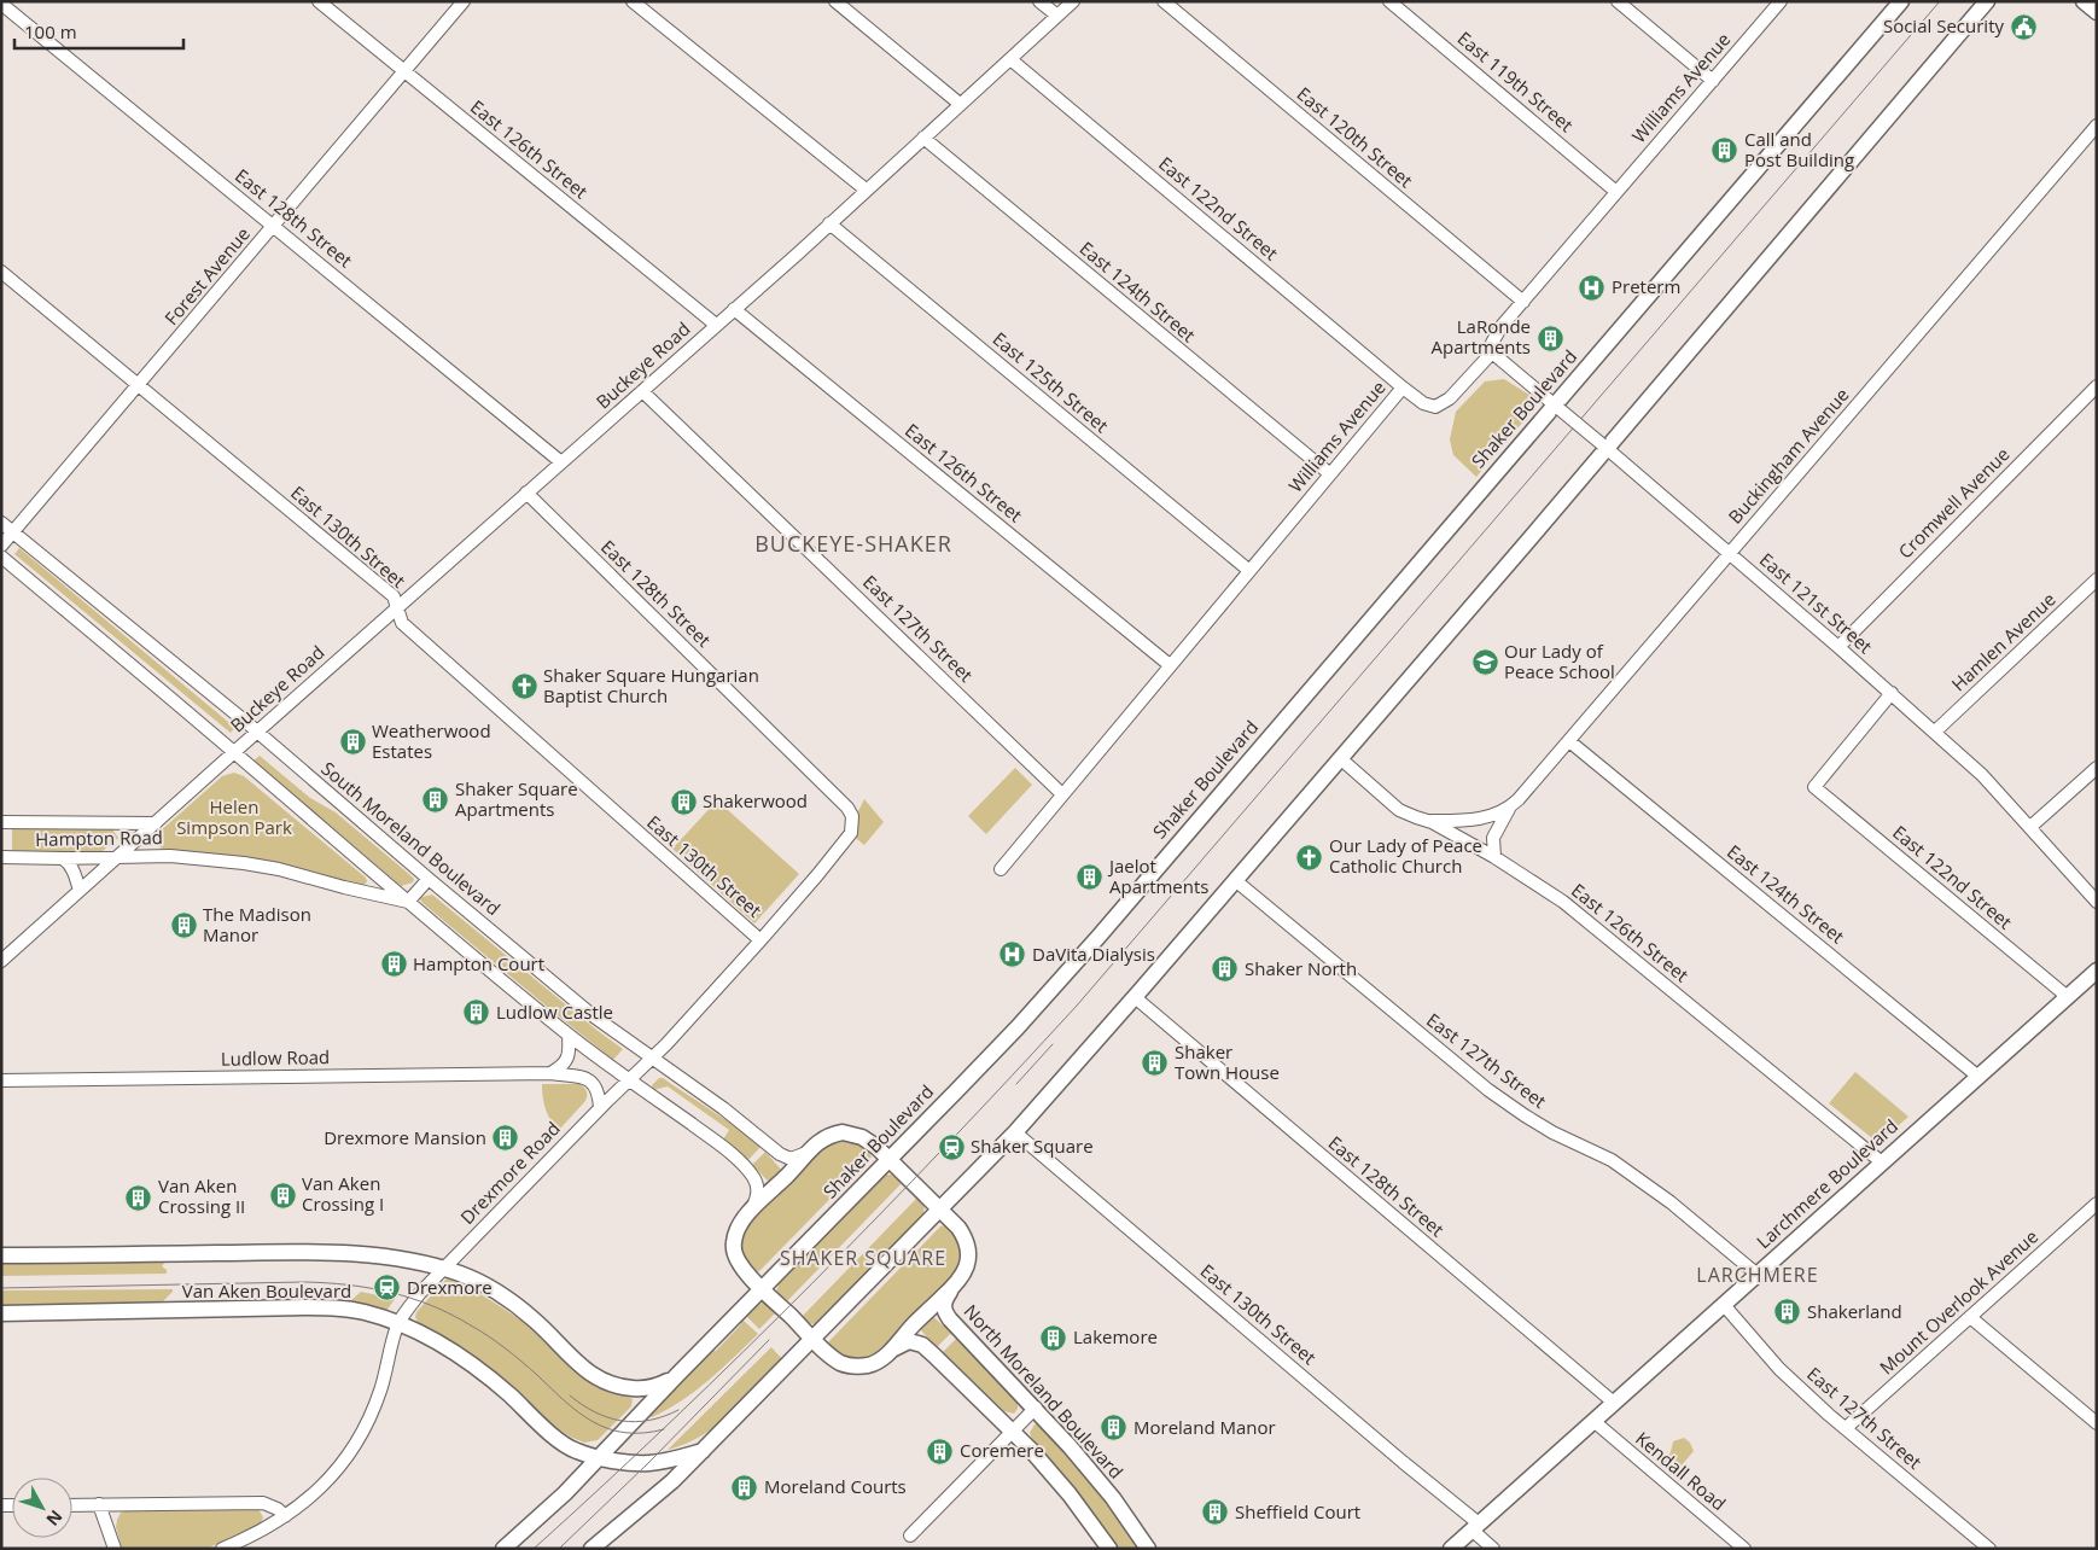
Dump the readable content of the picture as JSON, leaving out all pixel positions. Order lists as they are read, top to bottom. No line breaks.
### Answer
{"streets":{"main road":["Shaker Boulevard","Larchmere Boulevard","Van Aken Boulevard","North Moreland Boulevard"],"street":["East 119th Street","Williams Avenue","East 120th Street","East 126th Street","East 122nd Street","East 128th Street","Forest Avenue","East 124th Street","Buckeye Road","East 125th Street","Buckingham Avenue","Cromwell Avenue","East 130th Street","East 121st Street","East 127th Street","Hamlen Avenue","Hampton Road","South Moreland Boulevard","Ludlow Road","Drexmore Road","Mount Overlook Avenue","Kendall Road"]},"crossings":[["East 119th Street","Williams Avenue"],["Williams Avenue","East 120th Street"],["Williams Avenue","East 126th Street"],["Williams Avenue","East 122nd Street"],["Williams Avenue","East 124th Street"],["Williams Avenue","East 125th Street"],["Williams Avenue","East 121st Street"],["Williams Avenue","East 127th Street"],["East 126th Street","Forest Avenue"],["East 126th Street","Buckeye Road"],["East 126th Street","Buckingham Avenue"],["East 126th Street","Larchmere Boulevard"],["East 122nd Street","Buckeye Road"],["East 122nd Street","East 121st Street"],["East 122nd Street","Larchmere Boulevard"],["East 128th Street","Forest Avenue"],["East 128th Street","Buckeye Road"],["East 128th Street","Drexmore Road"],["East 128th Street","Larchmere Boulevard"],["Forest Avenue","East 130th Street"],["Forest Avenue","South Moreland Boulevard"],["East 124th Street","Buckeye Road"],["East 124th Street","Buckingham Avenue"],["East 124th Street","Larchmere Boulevard"],["Buckeye Road","East 125th Street"],["Buckeye Road","East 130th Street"],["Buckeye Road","East 127th Street"],["Buckeye Road","Hampton Road"],["Buckeye Road","South Moreland Boulevard"],["Shaker Boulevard","East 121st Street"],["Shaker Boulevard","Van Aken Boulevard"],["Buckingham Avenue","East 121st Street"],["Cromwell Avenue","East 121st Street"],["East 130th Street","Drexmore Road"],["East 130th Street","Larchmere Boulevard"],["East 121st Street","Hamlen Avenue"],["East 127th Street","Larchmere Boulevard"],["East 127th Street","Mount Overlook Avenue"],["South Moreland Boulevard","Drexmore Road"],["Ludlow Road","Drexmore Road"],["Drexmore Road","Van Aken Boulevard"],["Larchmere Boulevard","Kendall Road"]],"districts":["BUCKEYE-SHAKER","SHAKER SQUARE","LARCHMERE"],"parks":["Helen Simpson Park"],"places":{"public building":["Social Security"],"building":["Call and Post Building","LaRonde Apartments","Weatherwood Estates","Shaker Square Apartments","Shakerwood","Jaelot Apartments","The Madison Manor","Hampton Court","Shaker North","Ludlow Castle","Shaker Town House","Drexmore Mansion","Van Aken Crossing I","Van Aken Crossing II","Shakerland","Lakemore","Moreland Manor","Coremere","Moreland Courts","Sheffield Court"],"hospital":["Preterm","DaVita Dialysis"],"school or university":["Our Lady of Peace School"],"church":["Shaker Square Hungarian Baptist Church","Our Lady of Peace Catholic Church"],"station":["Shaker Square","Drexmore"]},"scale_bar":"100 m","north":"bottom right"}
